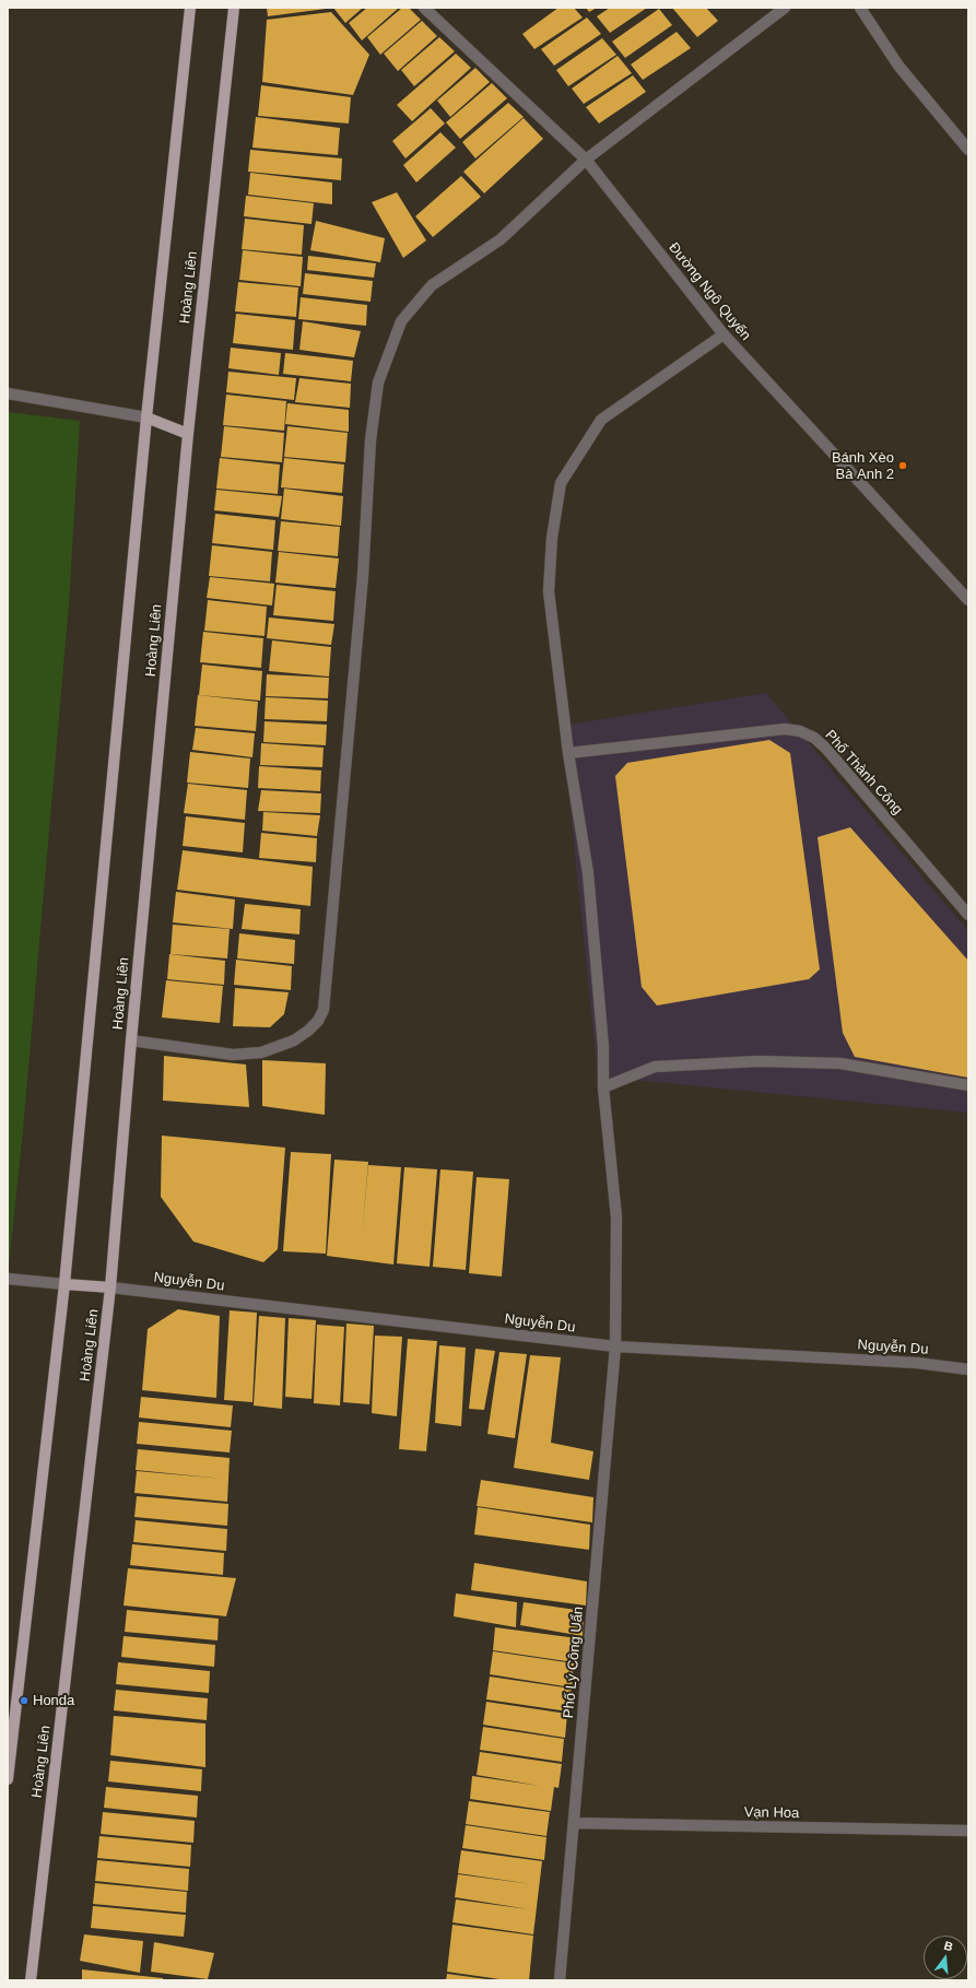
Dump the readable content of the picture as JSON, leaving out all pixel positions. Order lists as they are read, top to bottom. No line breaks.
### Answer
{"streets":{"main road":["Hoàng Liên"],"street":["Đường Ngô Quyến","Phố Thành Công","Nguyễn Du","Phố Lý Công Uẩn","Vạn Hoa"]},"crossings":[["Hoàng Liên","Nguyễn Du"],["Đường Ngô Quyến","Phố Lý Công Uẩn"],["Phố Thành Công","Phố Lý Công Uẩn"],["Nguyễn Du","Phố Lý Công Uẩn"],["Phố Lý Công Uẩn","Vạn Hoa"]],"places":["Bánh Xèo Bà Anh 2","Honda"],"north":"top"}
